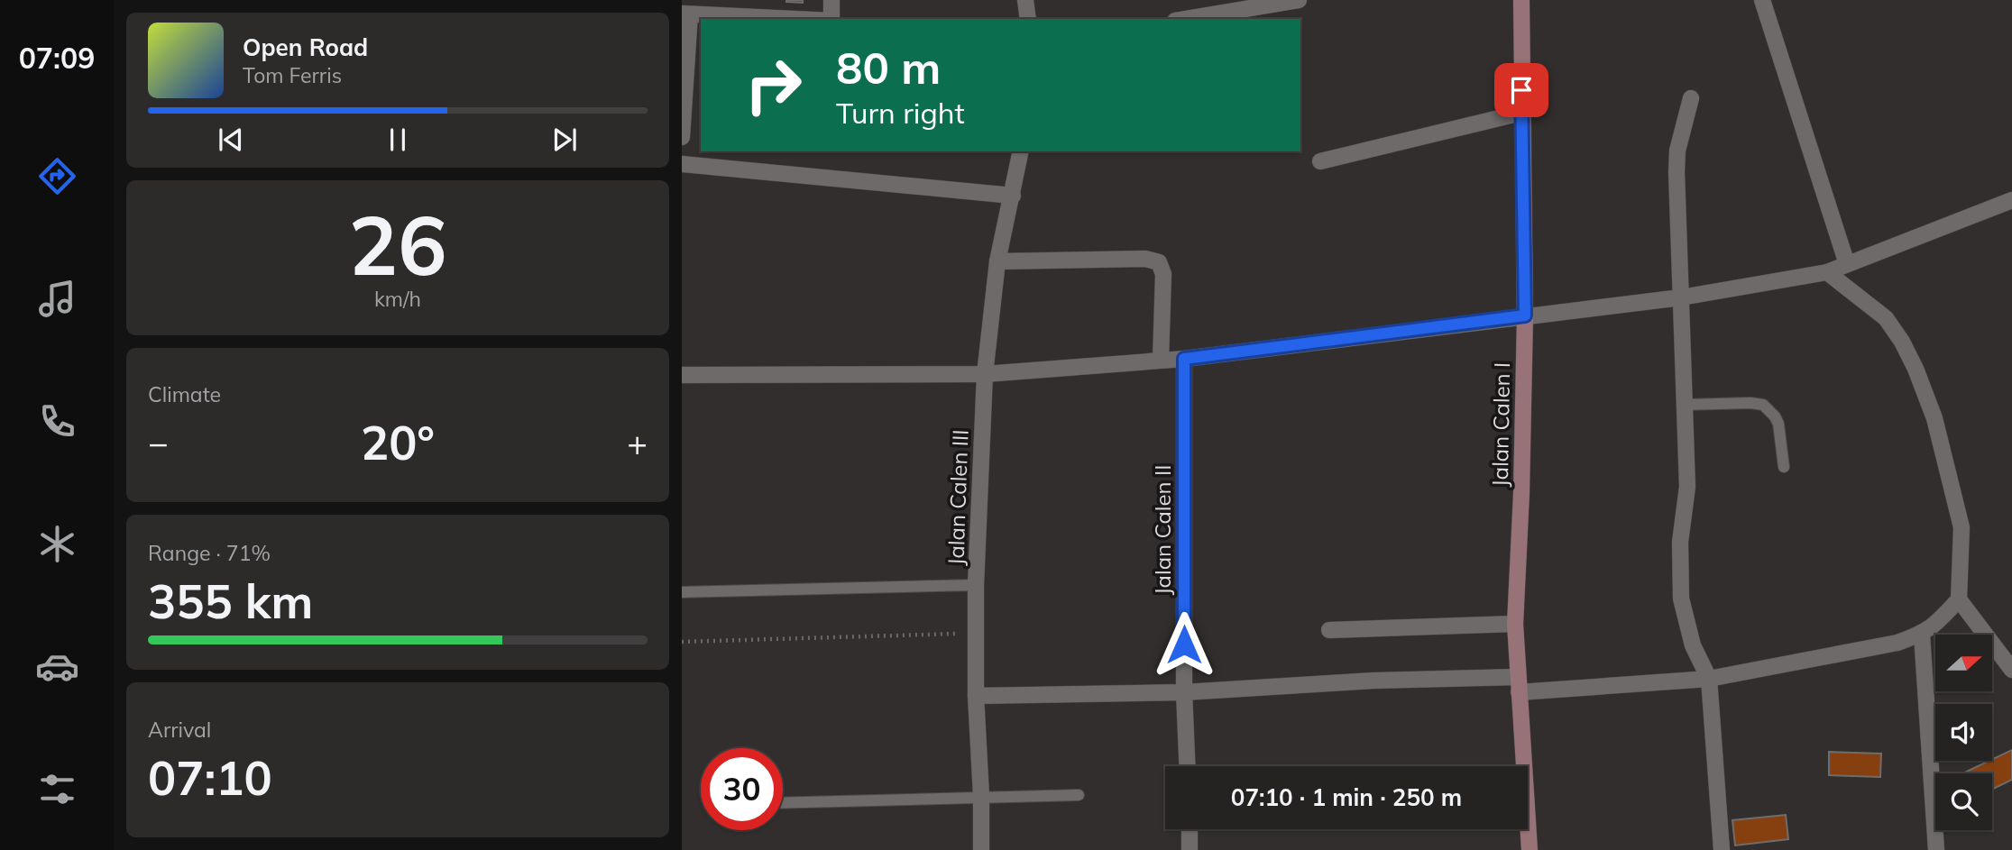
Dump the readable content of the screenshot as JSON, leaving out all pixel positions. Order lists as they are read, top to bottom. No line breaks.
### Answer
{"streets":{"street":["Jalan Calen I","Jalan Calen III","Jalan Calen II"]},"north":"right","page":{"tabs":"07:09","turn":["80 m","Turn right"],"song":["Open Road","Tom Ferris"],"tile":[["26","km/h"],"Climate",["Range · 71%","355 km"],["Arrival","07:10"]],"heat":["−","20°","+"],"limit":"30","trip":"07:10 · 1 min · 250 m"}}
